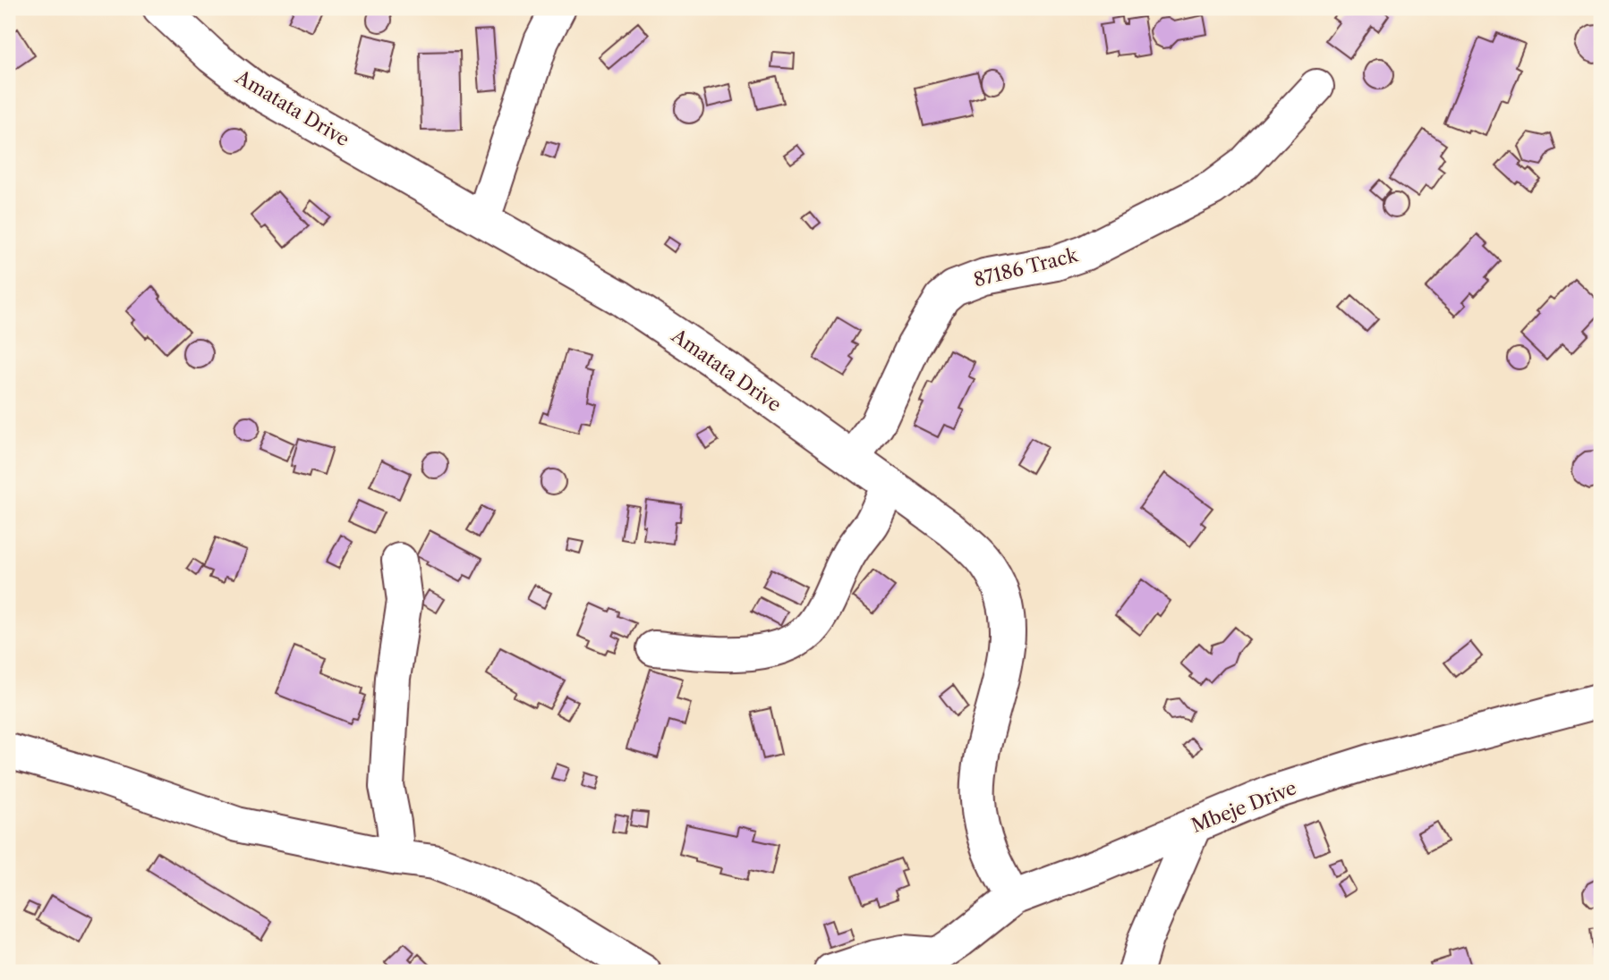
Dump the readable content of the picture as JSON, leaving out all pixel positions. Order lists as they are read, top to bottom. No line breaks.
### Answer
{"streets":{"street":["Amatata Drive","87186 Track","Mbeje Drive"]},"crossings":[["Amatata Drive","87186 Track"],["Amatata Drive","Mbeje Drive"]]}
